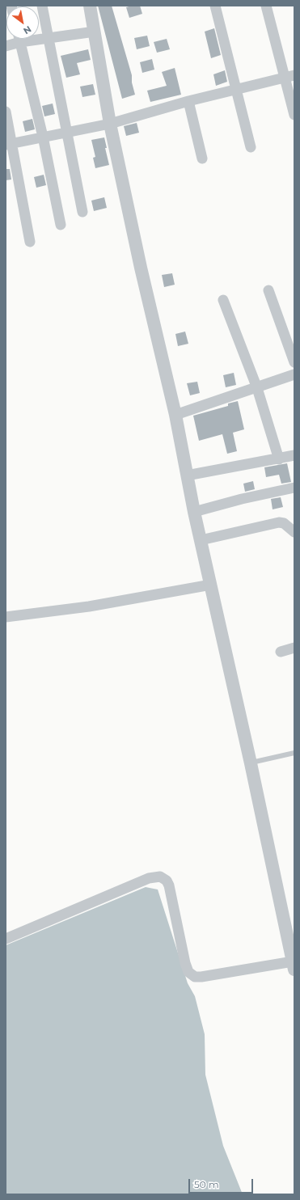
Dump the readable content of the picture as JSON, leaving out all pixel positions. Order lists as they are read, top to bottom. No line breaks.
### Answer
{"scale_bar":"50 m","north":"bottom right"}
